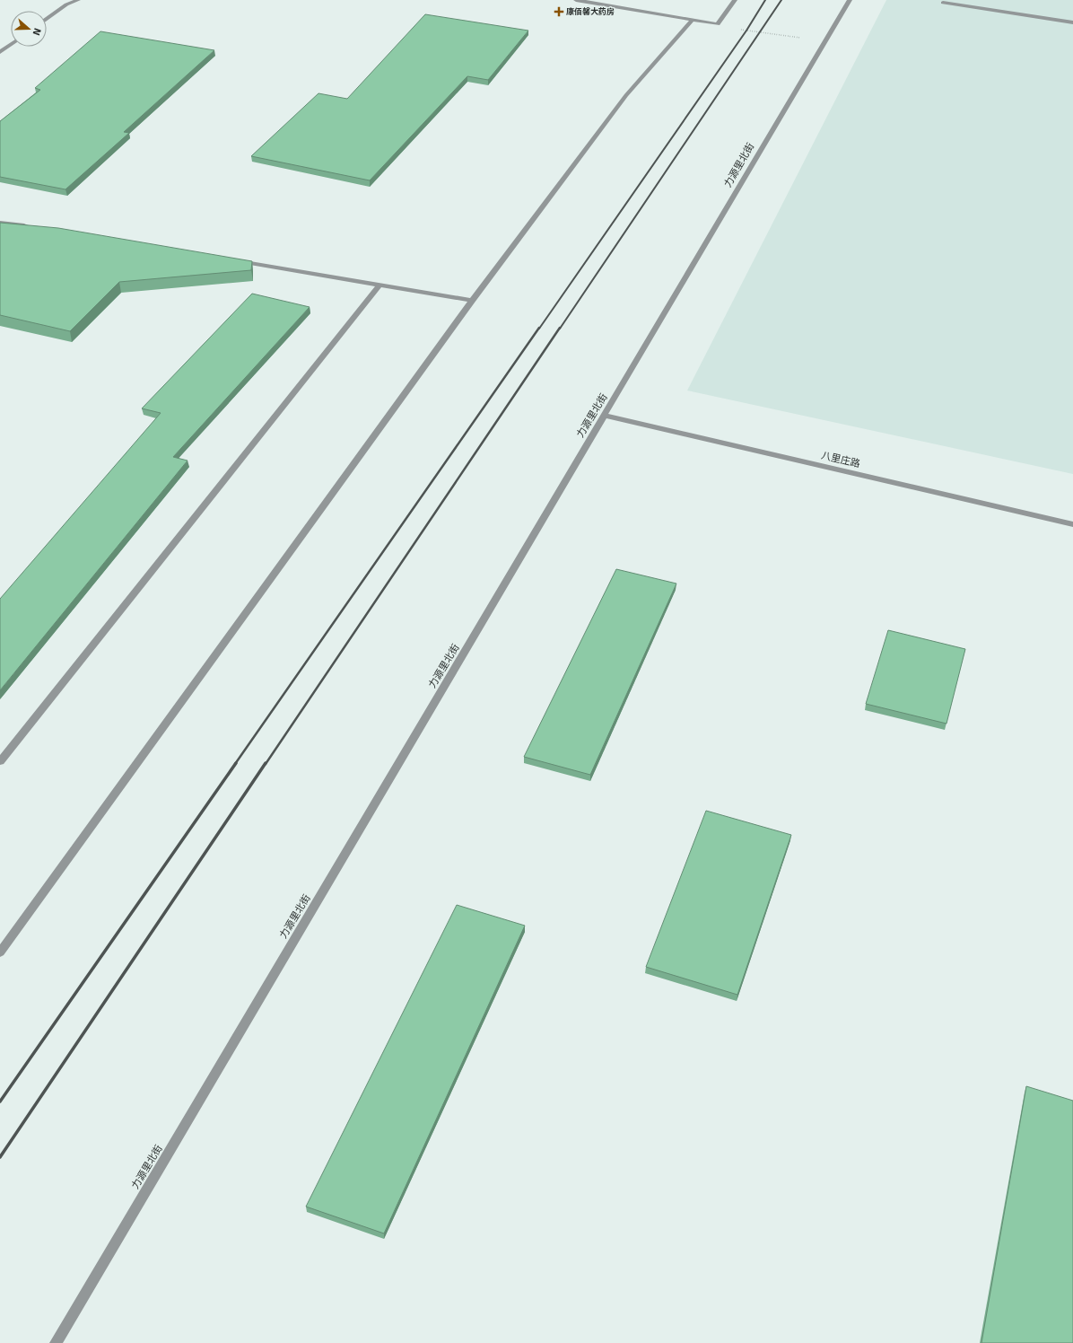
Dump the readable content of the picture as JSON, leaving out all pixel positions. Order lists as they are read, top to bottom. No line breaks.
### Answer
{"streets":{"street":["力源里北街","八里庄路"]},"crossings":[["力源里北街","八里庄路"]],"places":{"health":["康佰馨大药房"]},"north":"right"}
